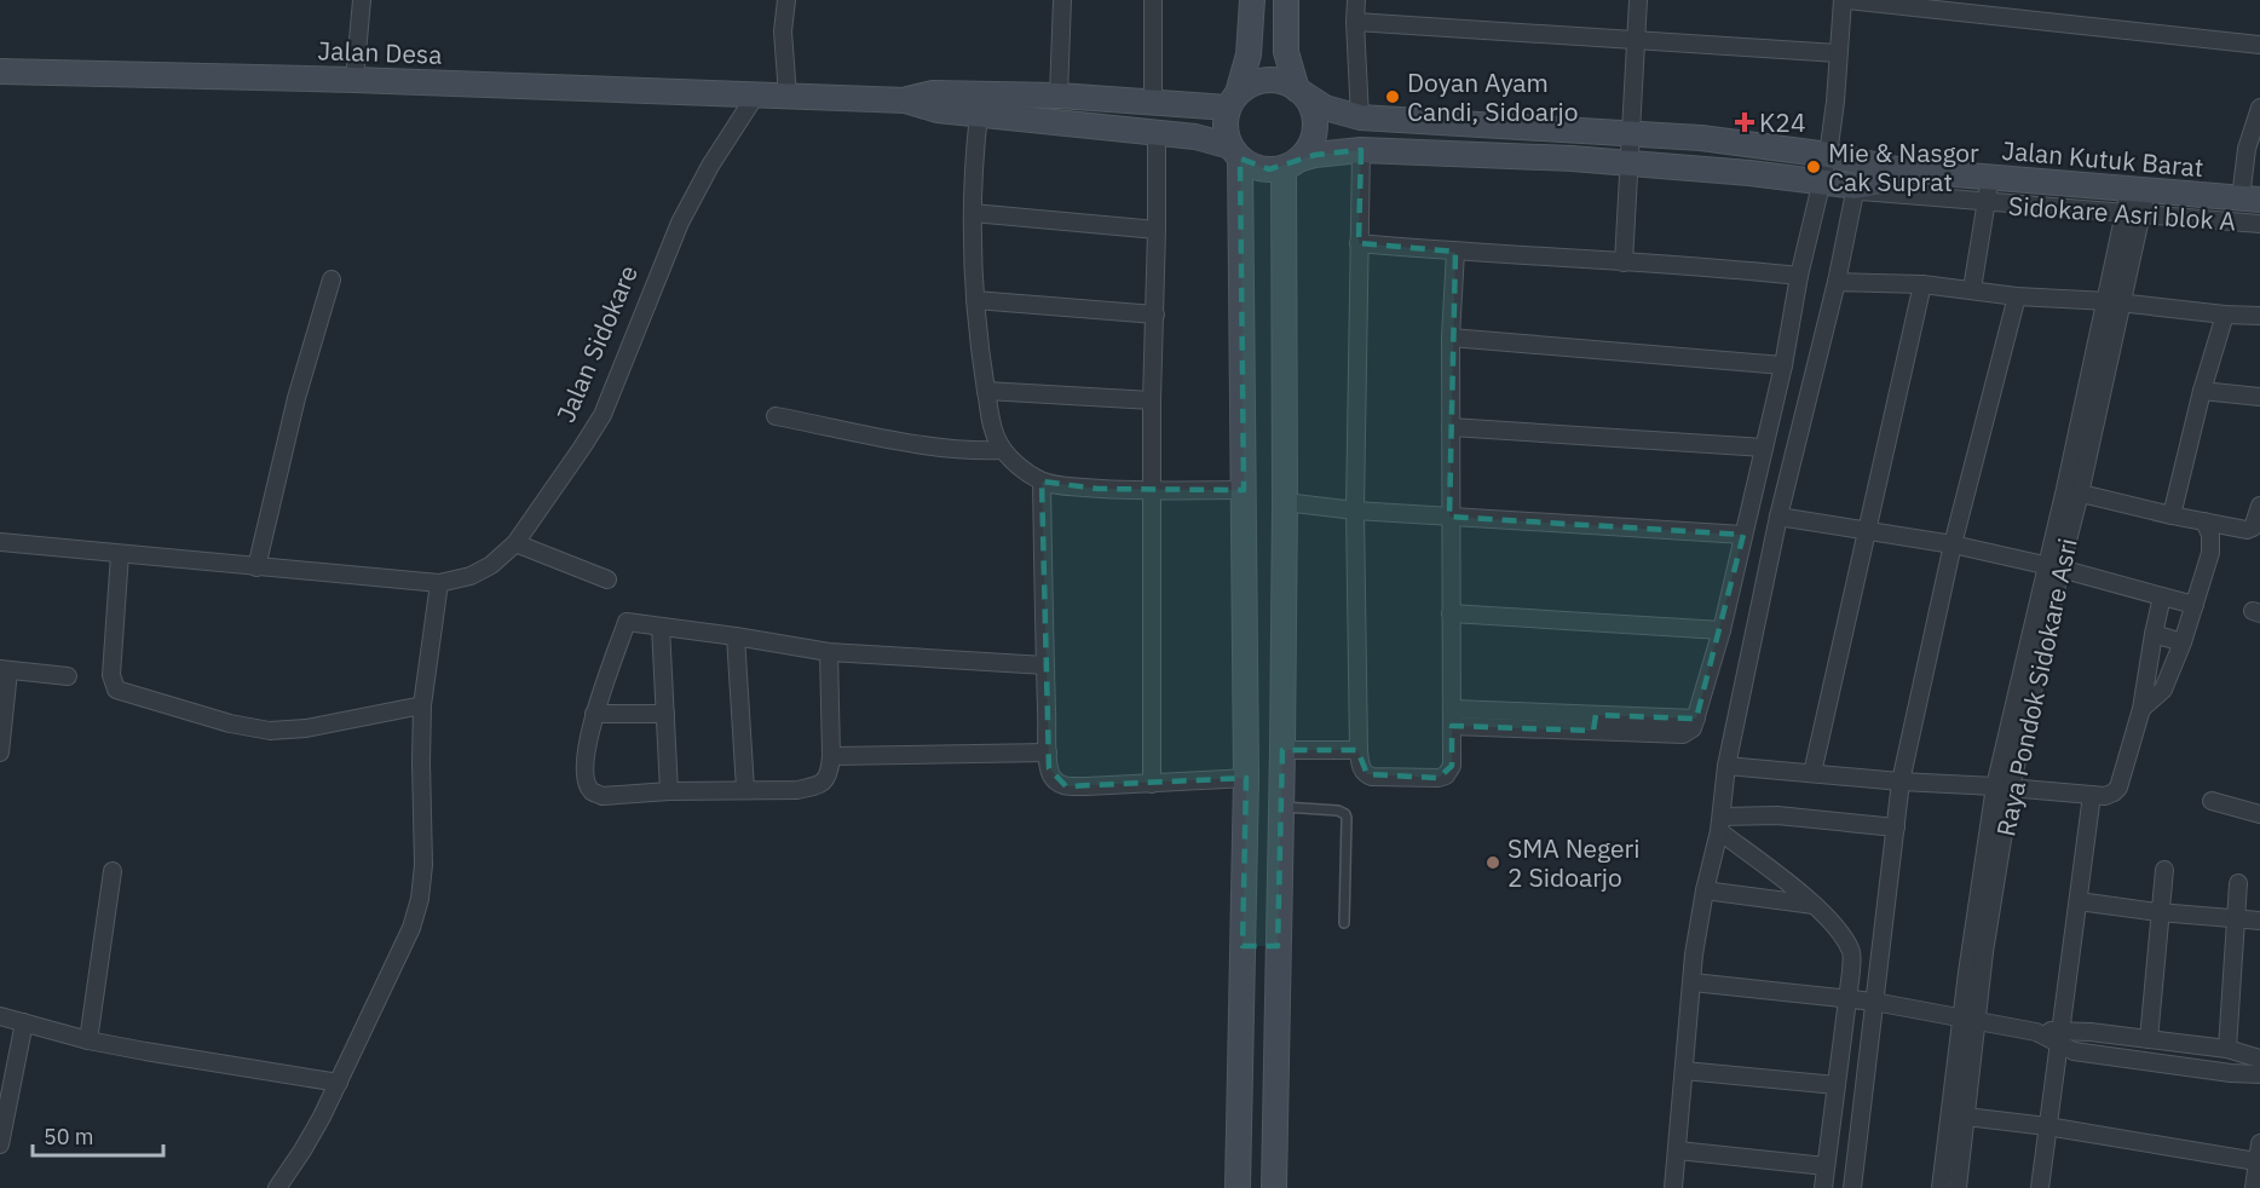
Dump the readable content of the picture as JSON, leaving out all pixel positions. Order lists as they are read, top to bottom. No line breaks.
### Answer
{"streets":{"street":["Jalan Desa","Jalan Kutuk Barat","Sidokare Asri blok A","Jalan Sidokare","Raya Pondok Sidokare Asri"]},"crossings":[["Jalan Desa","Jalan Sidokare"],["Jalan Kutuk Barat","Sidokare Asri blok A"],["Jalan Kutuk Barat","Raya Pondok Sidokare Asri"],["Sidokare Asri blok A","Raya Pondok Sidokare Asri"]],"places":{"other":["Doyan Ayam Candi, Sidoarjo","Mie & Nasgor Cak Suprat","SMA Negeri 2 Sidoarjo"],"health":["K24"]},"scale_bar":"50 m"}
